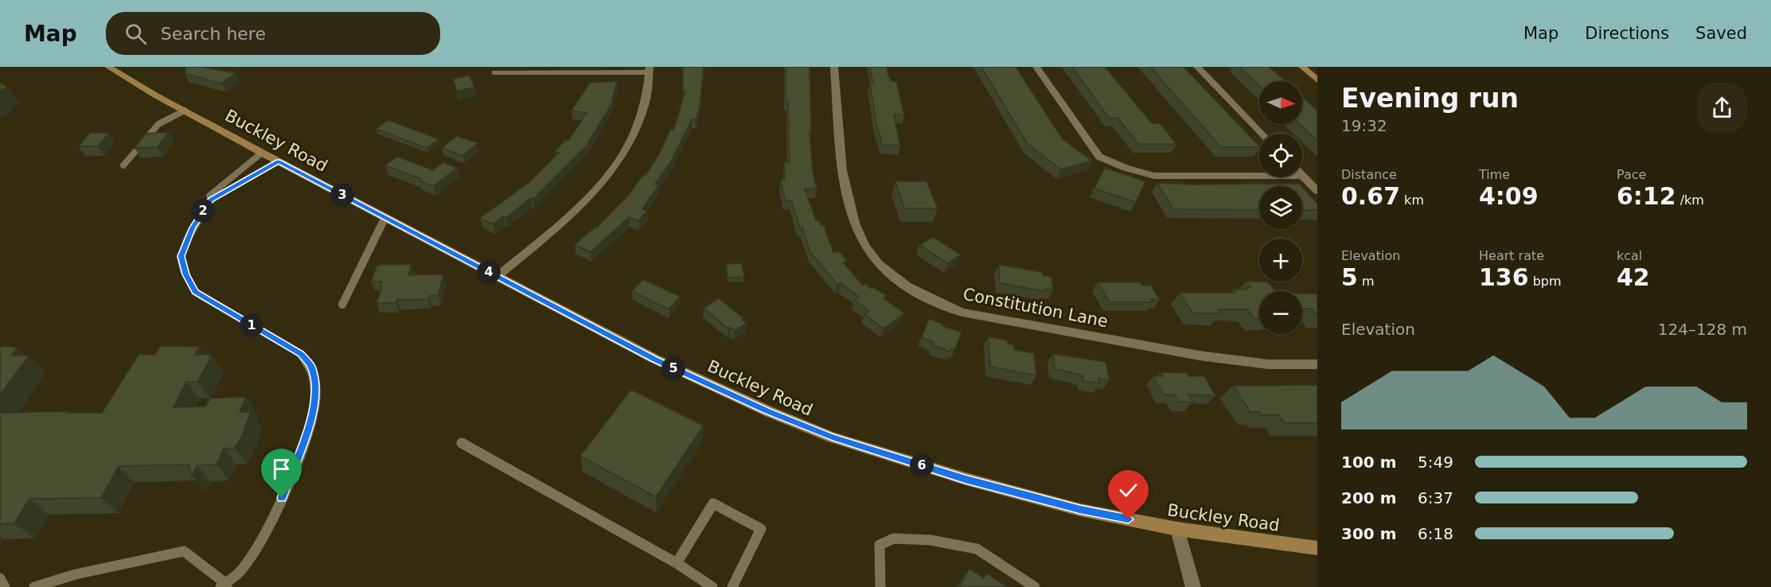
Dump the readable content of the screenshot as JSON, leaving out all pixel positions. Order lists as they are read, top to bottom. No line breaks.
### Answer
{"streets":{"street":["Buckley Road","Constitution Lane"]},"north":"right","page":{"header":"Map","search":"Search here","nav":["Map","Directions","Saved"],"heading":["Evening run","19:32"],"map_buttons":["+","−"],"stats":[["Distance","0.67 km"],["Time","4:09"],["Pace","6:12 /km"],["Elevation","5 m"],["Heart rate","136 bpm"],["kcal","42"]],"pins":["3","2","4","1","5","6"],"chart":["Elevation","124–128 m"],"list":[{"name":"100 m","note":"5:49"},{"name":"200 m","note":"6:37"},{"name":"300 m","note":"6:18"}]}}
